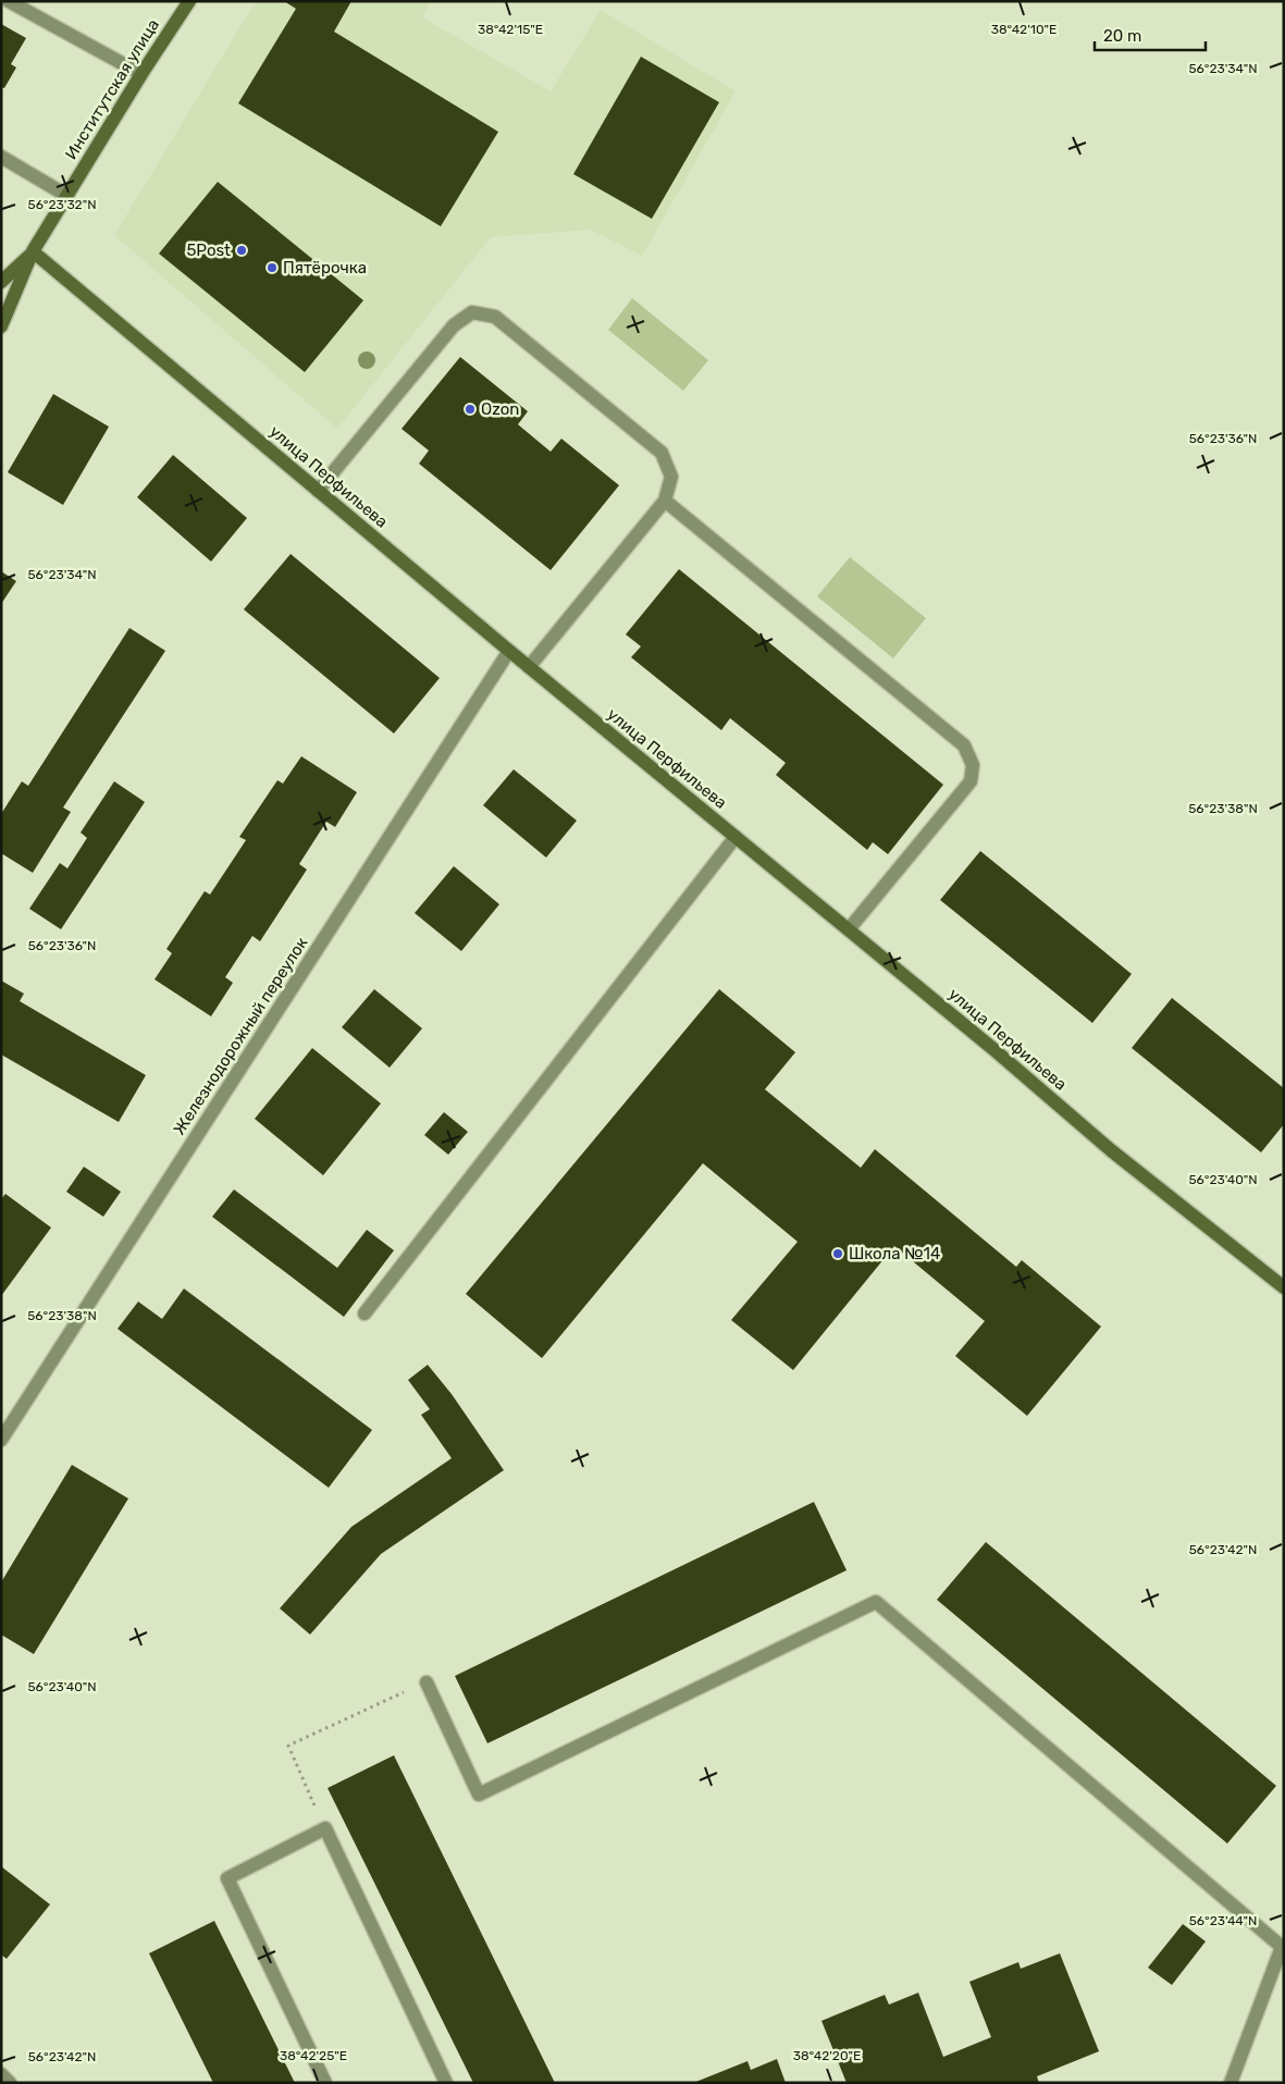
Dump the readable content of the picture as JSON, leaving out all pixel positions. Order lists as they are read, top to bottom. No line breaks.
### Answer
{"streets":{"main road":["Институтская улица","улица Перфильева"],"street":["Железнодорожный переулок"]},"crossings":[["Институтская улица","улица Перфильева"],["улица Перфильева","Железнодорожный переулок"]],"places":["5Post","Пятёрочка","Ozon","Школа №14"],"scale_bar":"20 m","coordinates":["38°42'15\"E","38°42'10\"E","56°23'34\"N","56°23'32\"N","56°23'36\"N","56°23'38\"N","56°23'40\"N","56°23'42\"N","56°23'44\"N","38°42'25\"E","38°42'20\"E"]}
